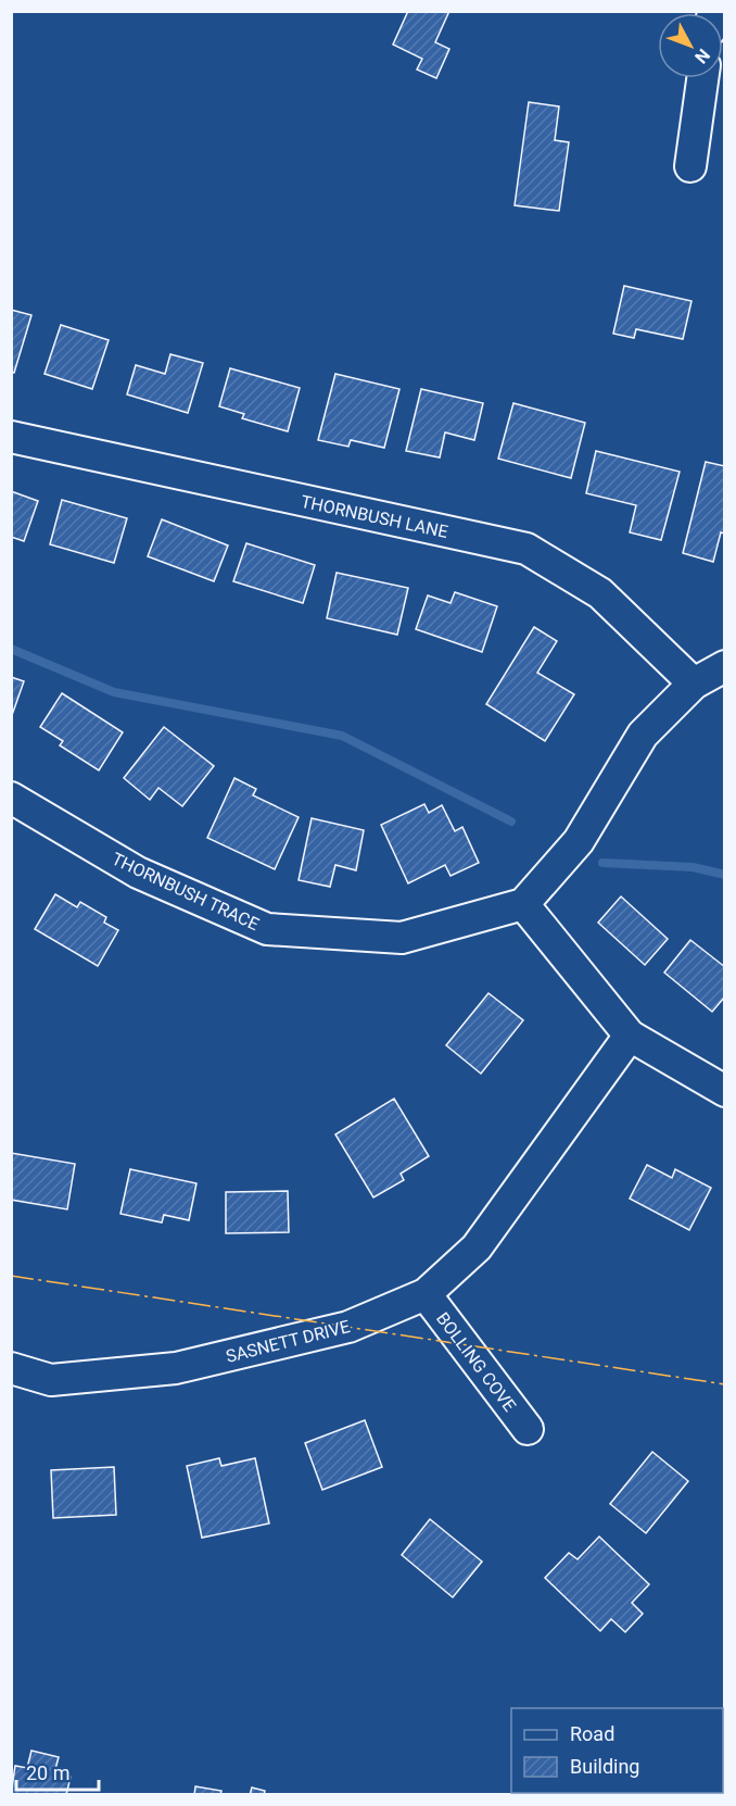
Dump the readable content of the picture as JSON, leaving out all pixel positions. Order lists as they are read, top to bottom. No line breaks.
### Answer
{"streets":{"street":["THORNBUSH LANE","THORNBUSH TRACE","SASNETT DRIVE","BOLLING COVE"]},"crossings":[["SASNETT DRIVE","BOLLING COVE"]],"legend":["Road","Building"],"scale_bar":"20 m","north":"bottom right"}
